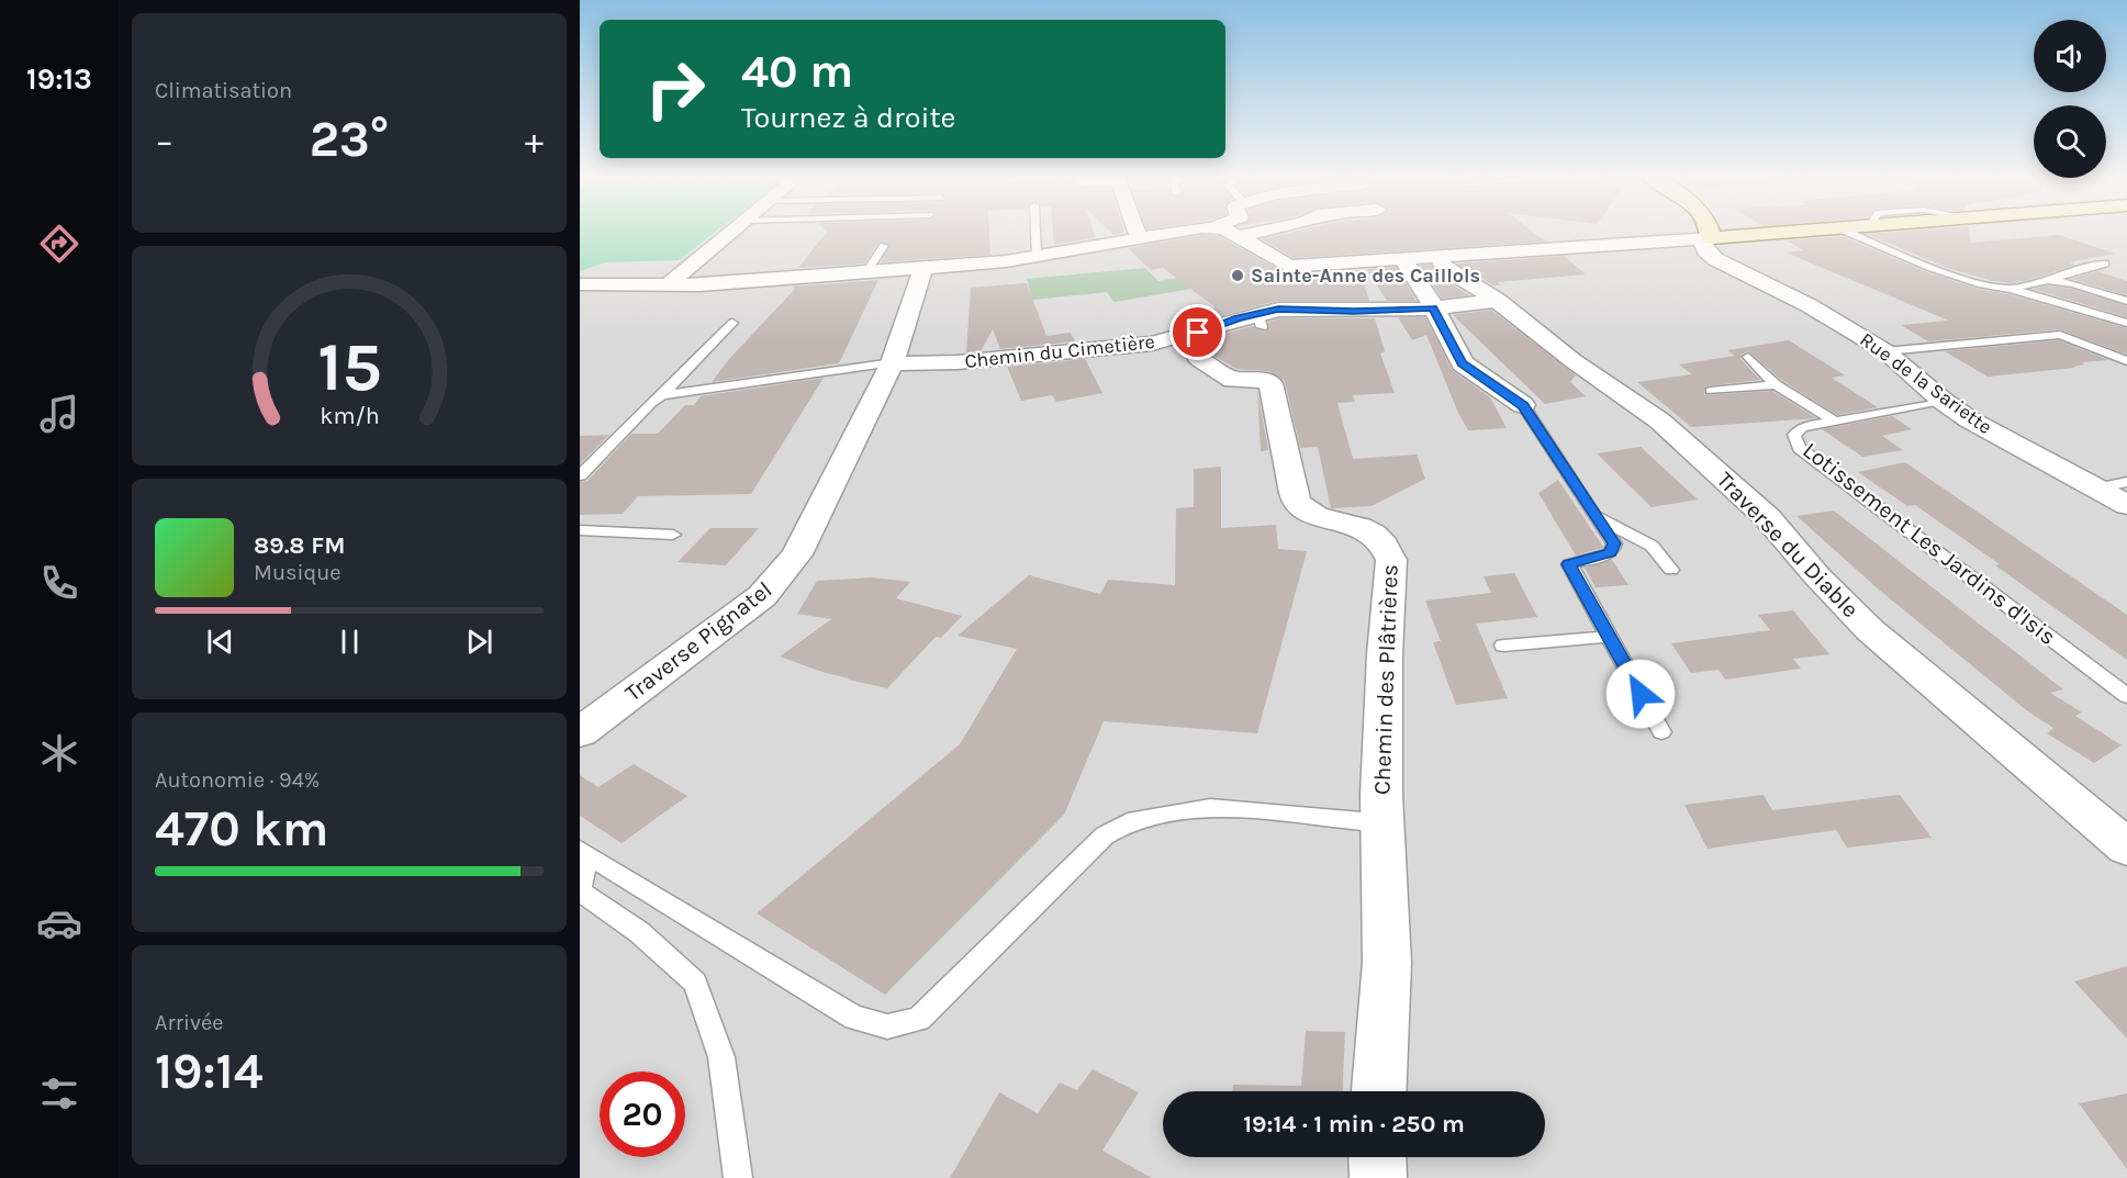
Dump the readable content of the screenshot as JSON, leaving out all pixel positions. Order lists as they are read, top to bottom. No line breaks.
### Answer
{"streets":{"street":["Chemin du Cimetière","Rue de la Sariette","Traverse du Diable","Traverse Pignatel","Chemin des Plâtrières"],"lane":["Lotissement Les Jardins d'Isis"]},"crossings":[["Chemin du Cimetière","Traverse du Diable"],["Chemin du Cimetière","Traverse Pignatel"],["Chemin du Cimetière","Chemin des Plâtrières"],["Rue de la Sariette","Lotissement Les Jardins d'Isis"]],"places":["Sainte-Anne des Caillols"],"page":{"tabs":"19:13","tile":["Climatisation",["Autonomie · 94%","470 km"],["Arrivée","19:14"]],"turn":["40 m","Tournez à droite"],"heat":["−","23°","+"],"song":["89.8 FM","Musique"],"limit":"20","trip":"19:14 · 1 min · 250 m","gauge":["15","km/h"]}}
